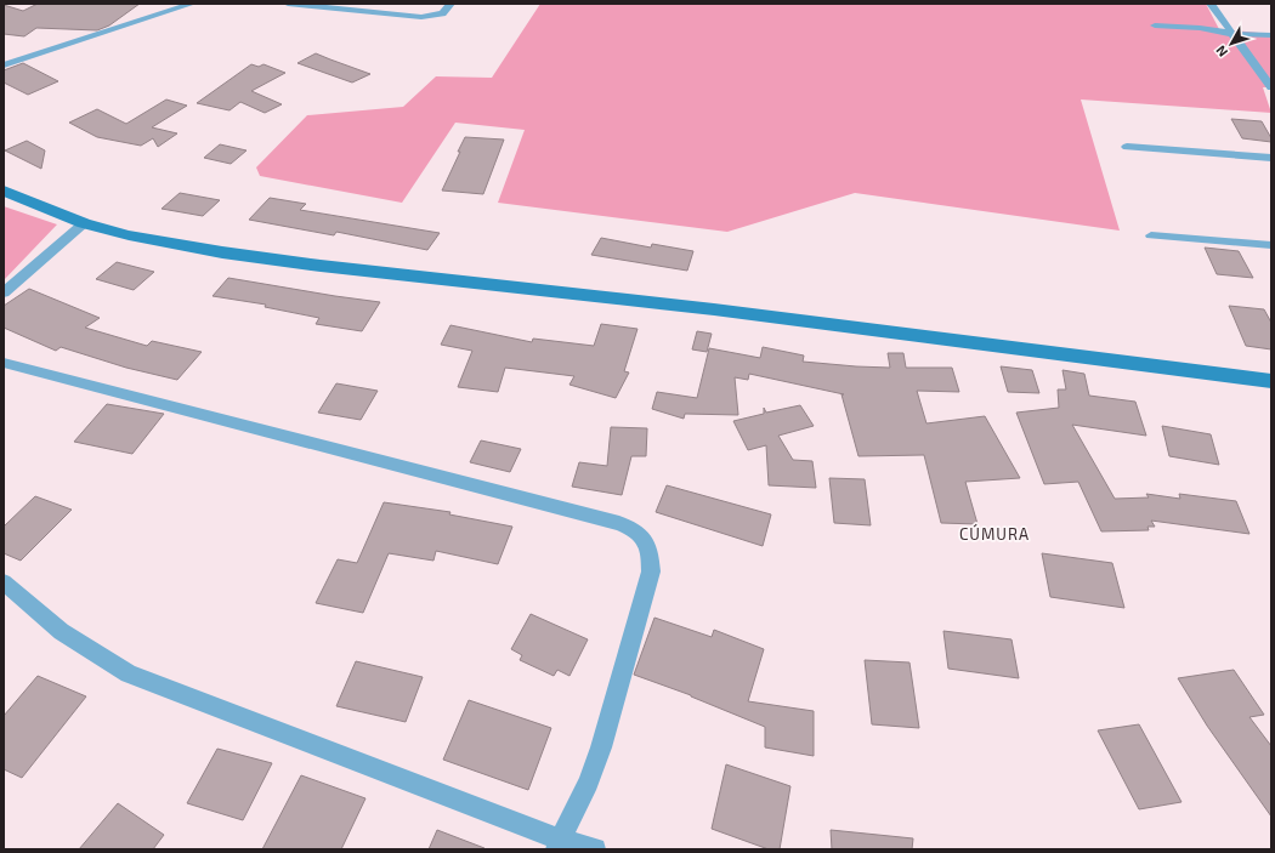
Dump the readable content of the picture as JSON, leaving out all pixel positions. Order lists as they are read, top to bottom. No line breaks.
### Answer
{"districts":["CÚMURA"],"north":"bottom left"}
